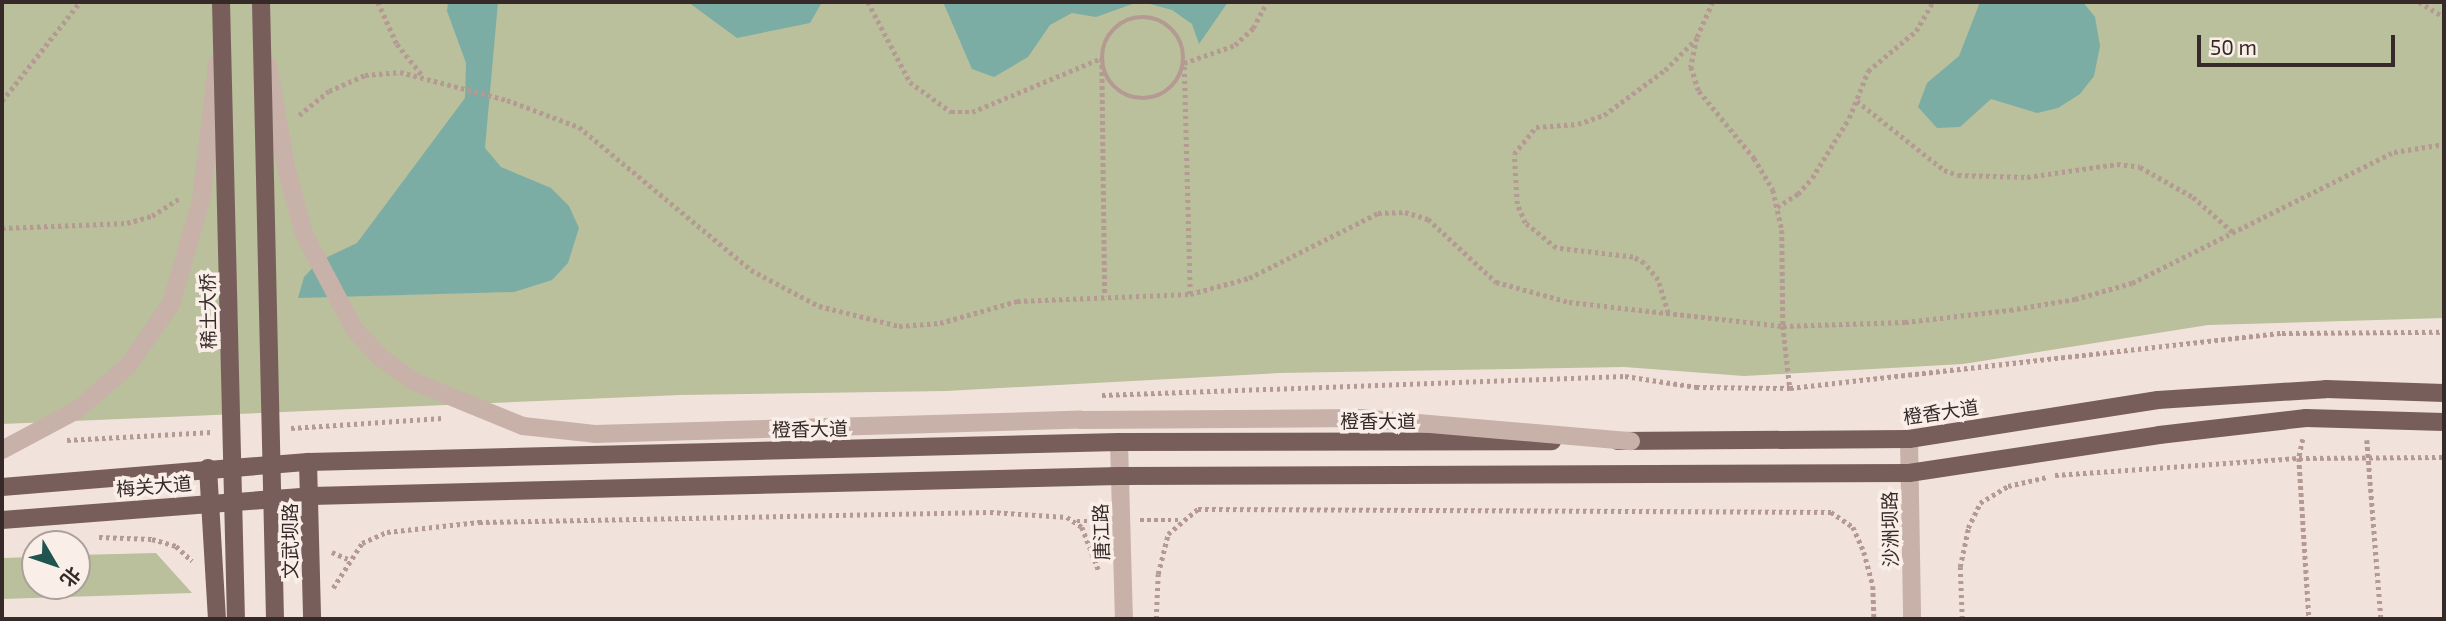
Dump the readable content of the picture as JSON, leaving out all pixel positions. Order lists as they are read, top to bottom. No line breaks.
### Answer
{"streets":{"main road":["稀土大桥","橙香大道","梅关大道","文武坝路"],"street":["沙洲坝路","唐江路"]},"crossings":[["橙香大道","梅关大道"],["橙香大道","沙洲坝路"],["橙香大道","唐江路"],["橙香大道","文武坝路"],["梅关大道","文武坝路"]],"scale_bar":"50 m","north":"bottom right"}
